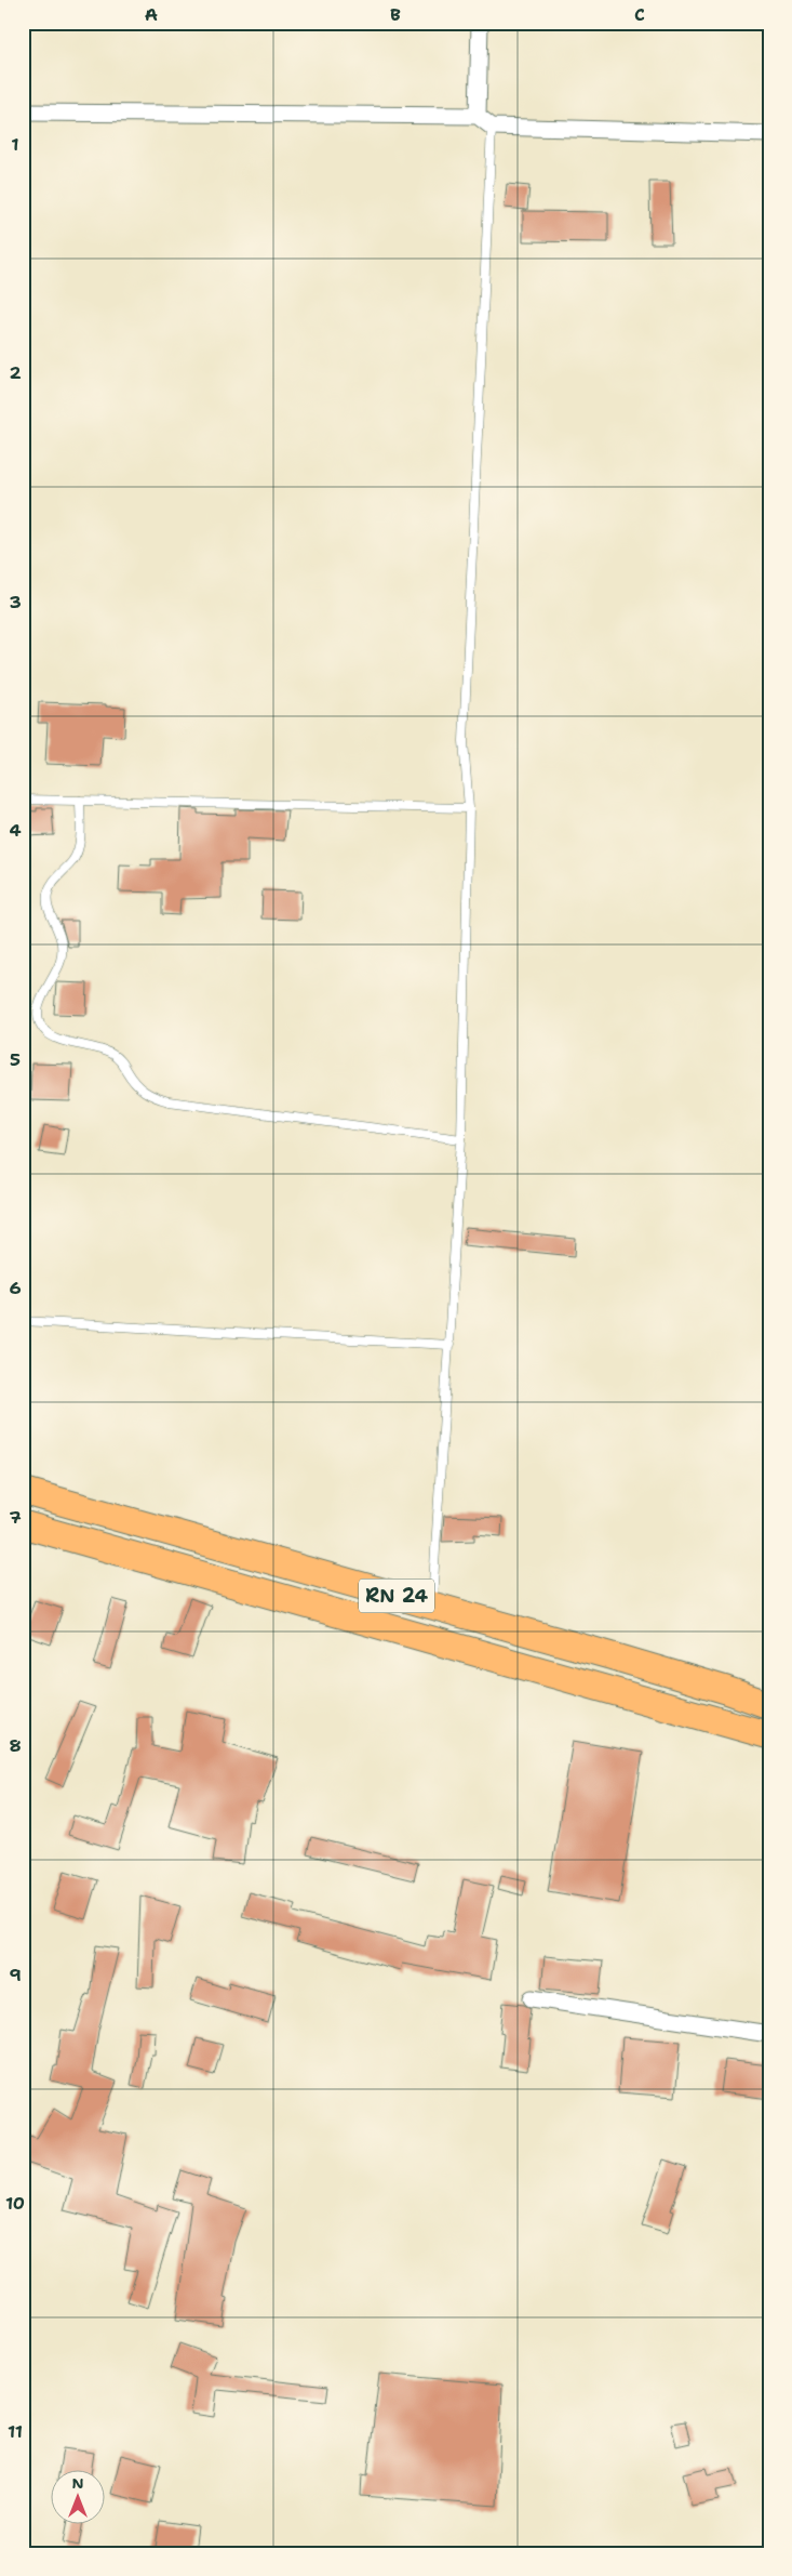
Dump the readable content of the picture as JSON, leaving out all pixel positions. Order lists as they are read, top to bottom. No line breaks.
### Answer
{"streets":{"highway":["RN 24"]},"north":"top","grid":{"columns":["A","B","C"],"rows":["1","2","3","4","5","6","7","8","9","10","11"]}}
